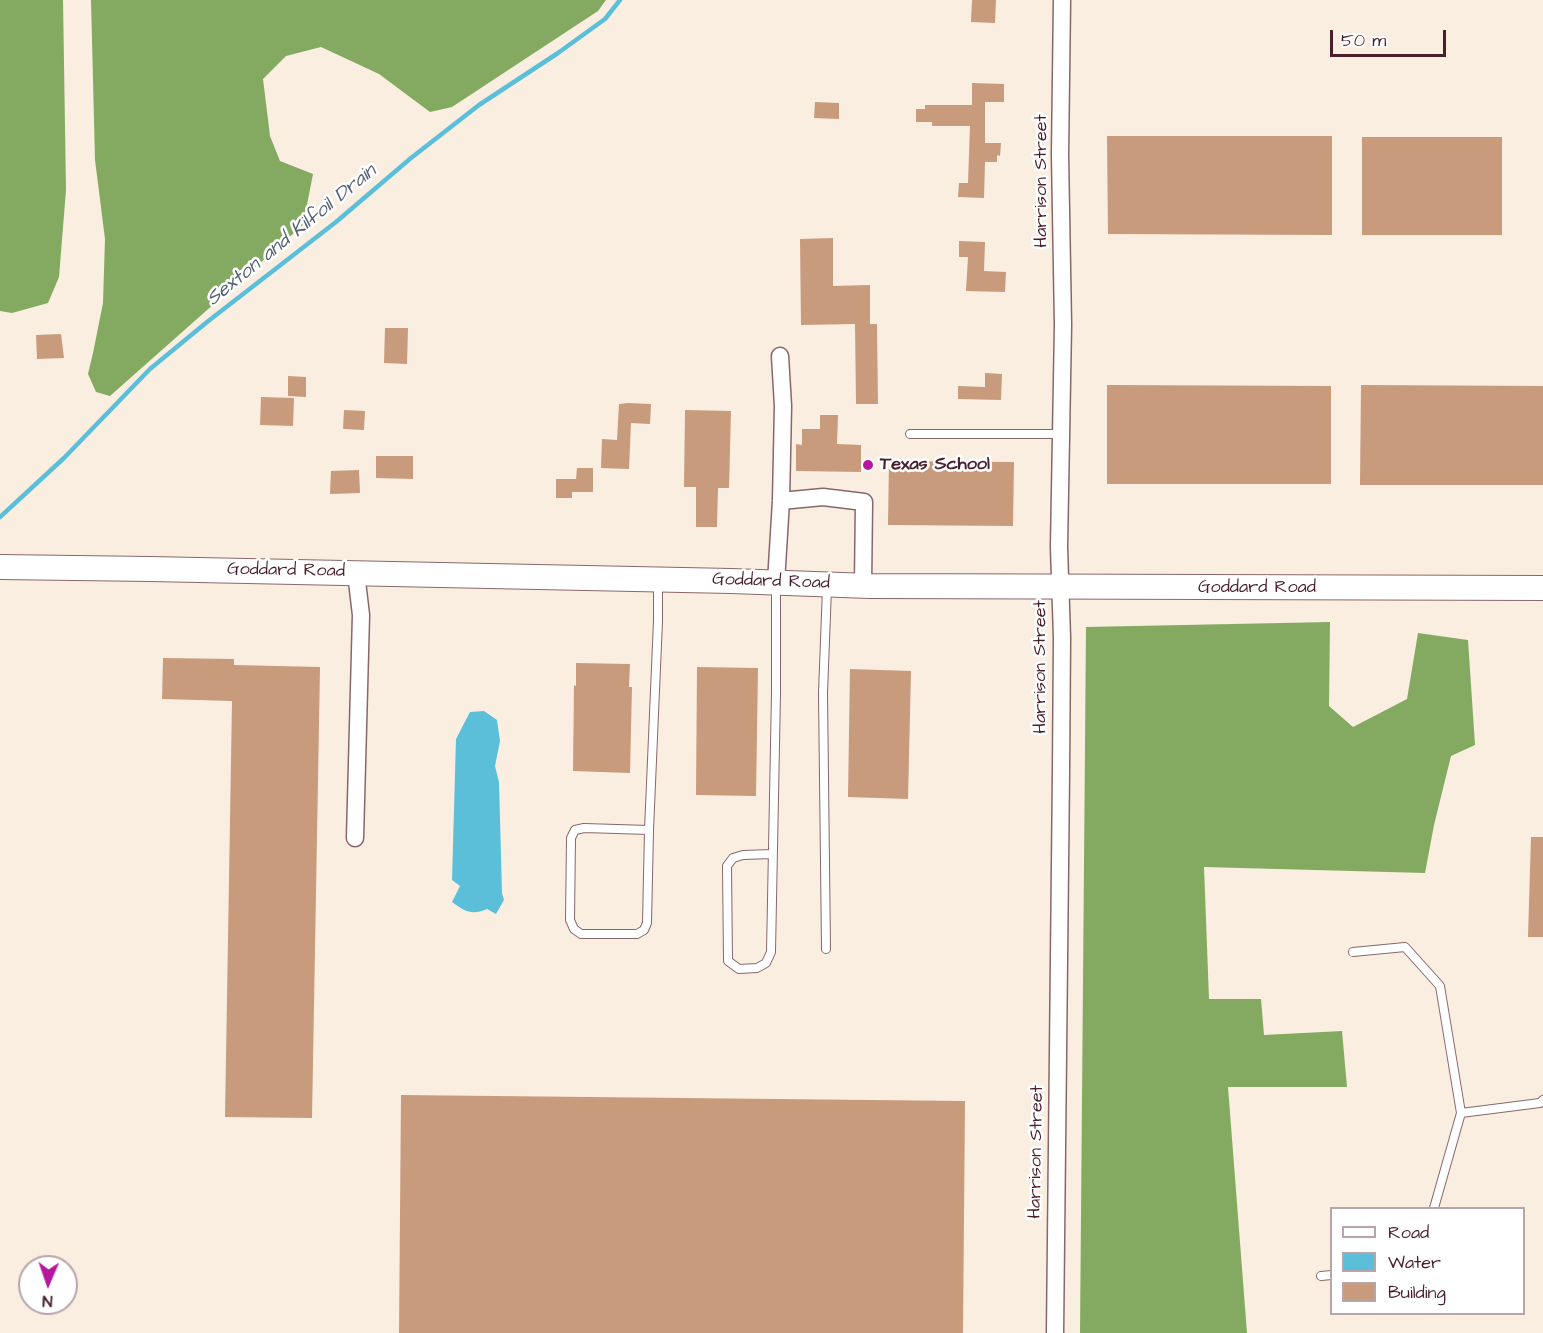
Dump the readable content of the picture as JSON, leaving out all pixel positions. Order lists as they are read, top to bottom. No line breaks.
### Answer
{"streets":{"main road":["Goddard Road"],"street":["Harrison Street"]},"crossings":[["Harrison Street","Goddard Road"]],"water":["Sexton and Kilfoil Drain"],"places":["Texas School"],"legend":["Road","Water","Building"],"scale_bar":"50 m","north":"bottom"}
